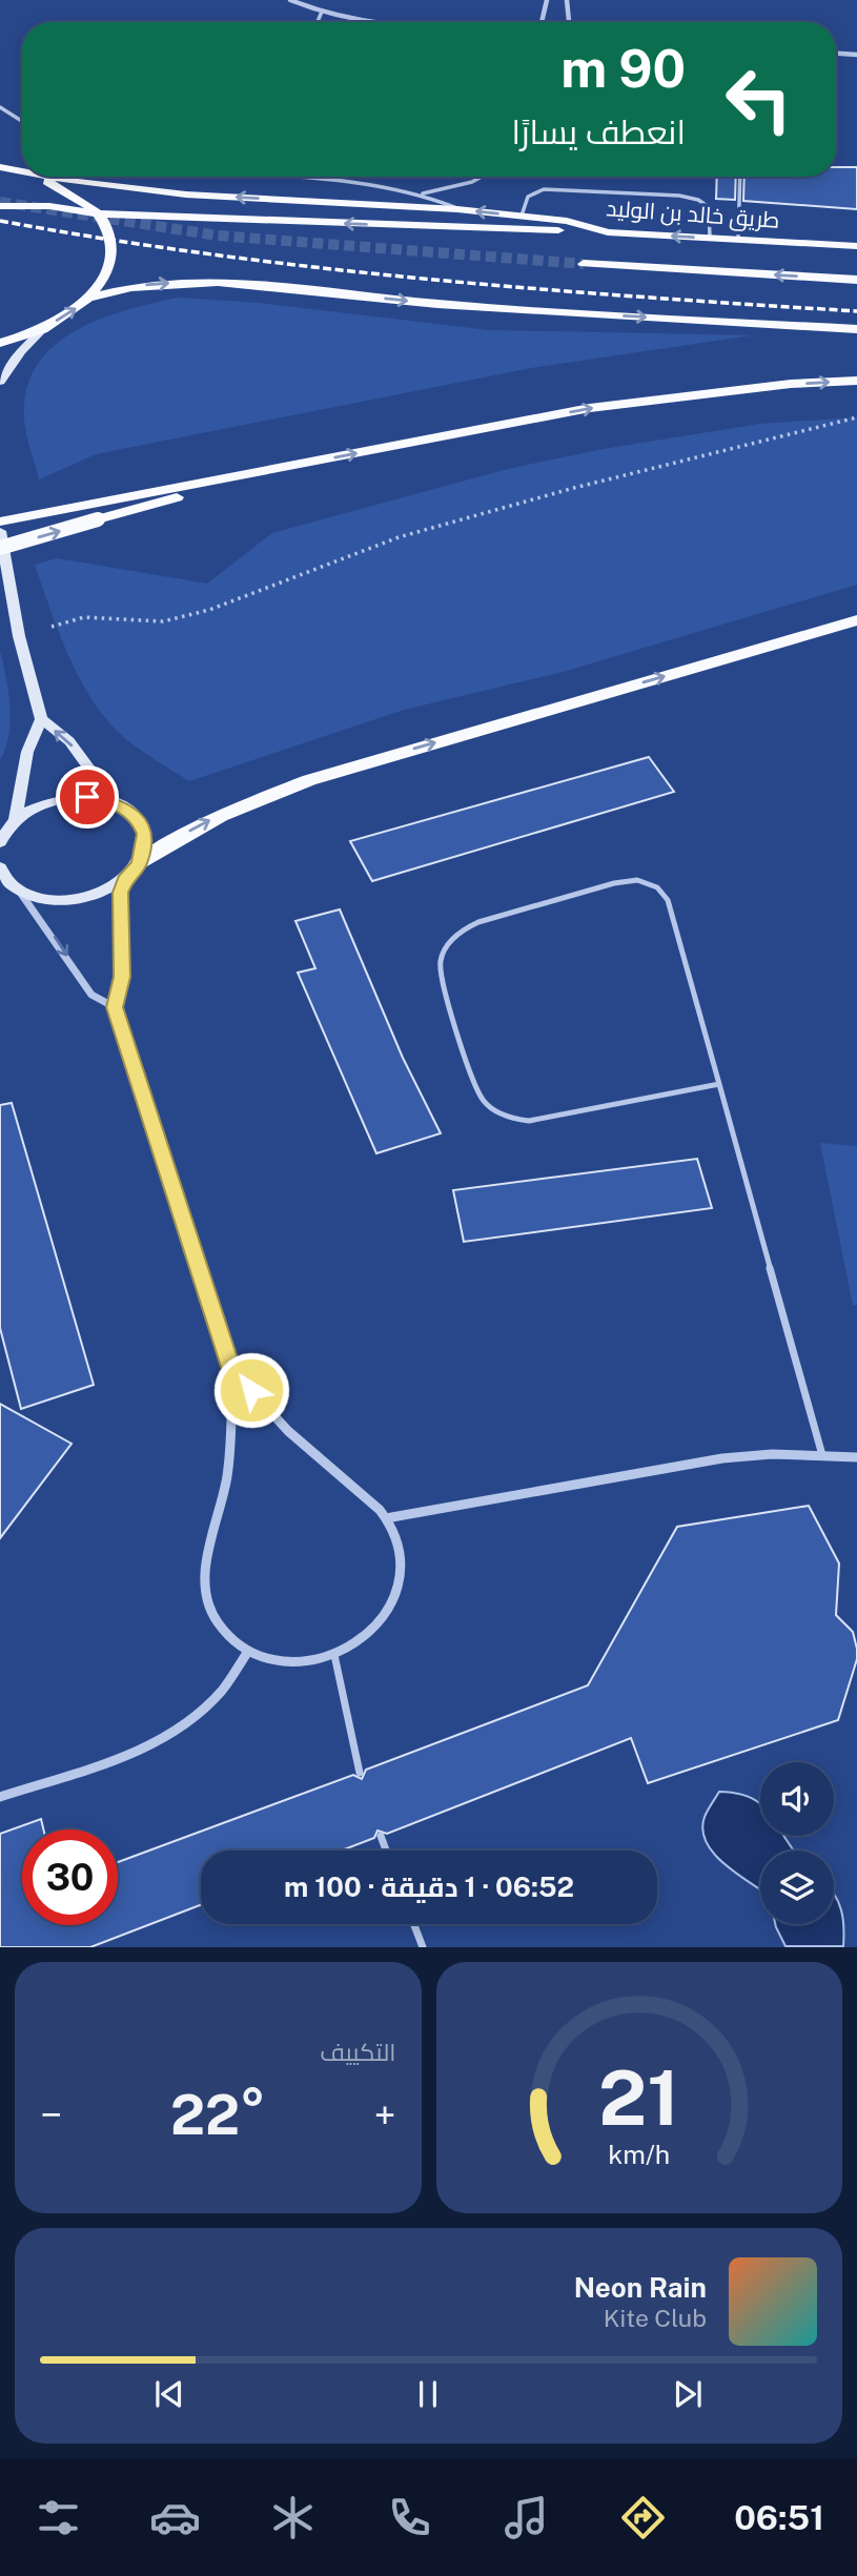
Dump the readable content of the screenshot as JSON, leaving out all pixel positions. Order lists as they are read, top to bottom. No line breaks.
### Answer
{"streets":{"main road":["طريق خالد بن الوليد"]},"page":{"turn":["90 m","انعطف يسارًا"],"limit":"30","trip":"06:52 · 1 دقيقة · 100 m","tile":"التكييف","heat":["−","22°","+"],"song":["Neon Rain","Kite Club"],"tabs":"06:51","gauge":["21","km/h"]}}
